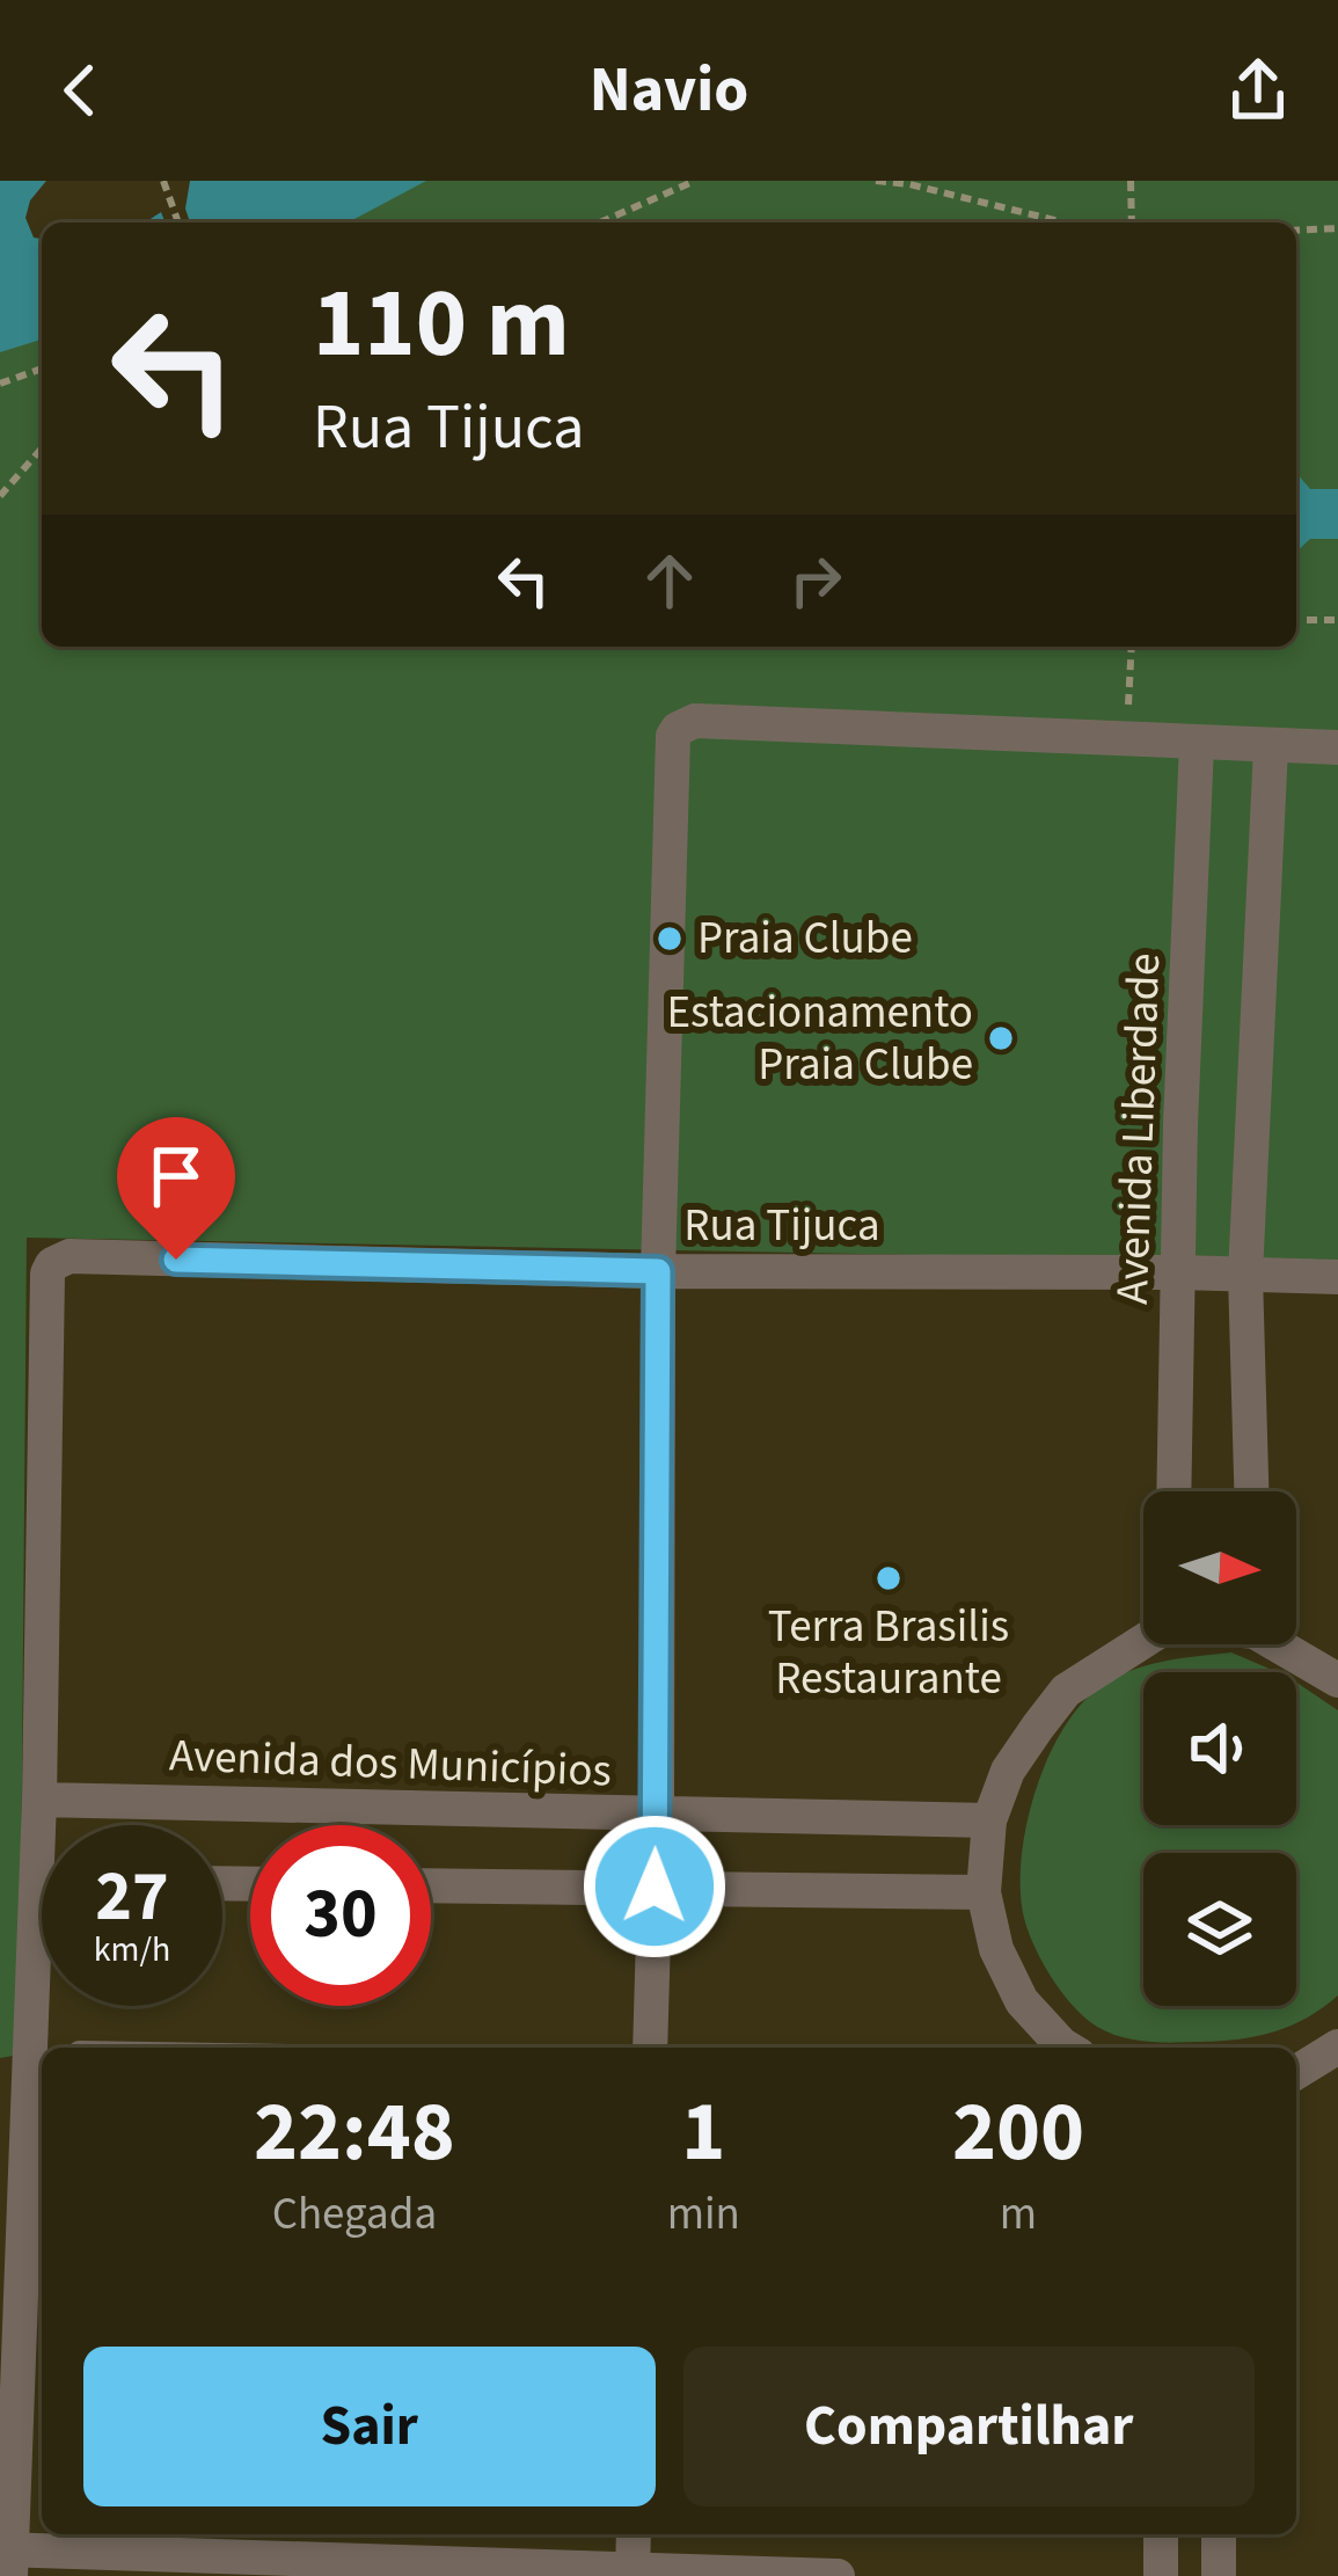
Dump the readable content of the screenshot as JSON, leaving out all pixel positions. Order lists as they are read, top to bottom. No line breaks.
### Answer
{"streets":{"street":["Avenida Liberdade","Rua Tijuca","Avenida dos Municípios"]},"crossings":[["Avenida Liberdade","Rua Tijuca"],["Rua Tijuca","Avenida dos Municípios"]],"places":["Praia Clube","Estacionamento Praia Clube","Terra Brasilis Restaurante"],"north":"right","page":{"header":"Navio","turn":["110 m","Rua Tijuca"],"speed":"27 km/h","limit":"30","eta":["22:48","Chegada","1","min","200","m"],"buttons":["Sair","Compartilhar"]}}
